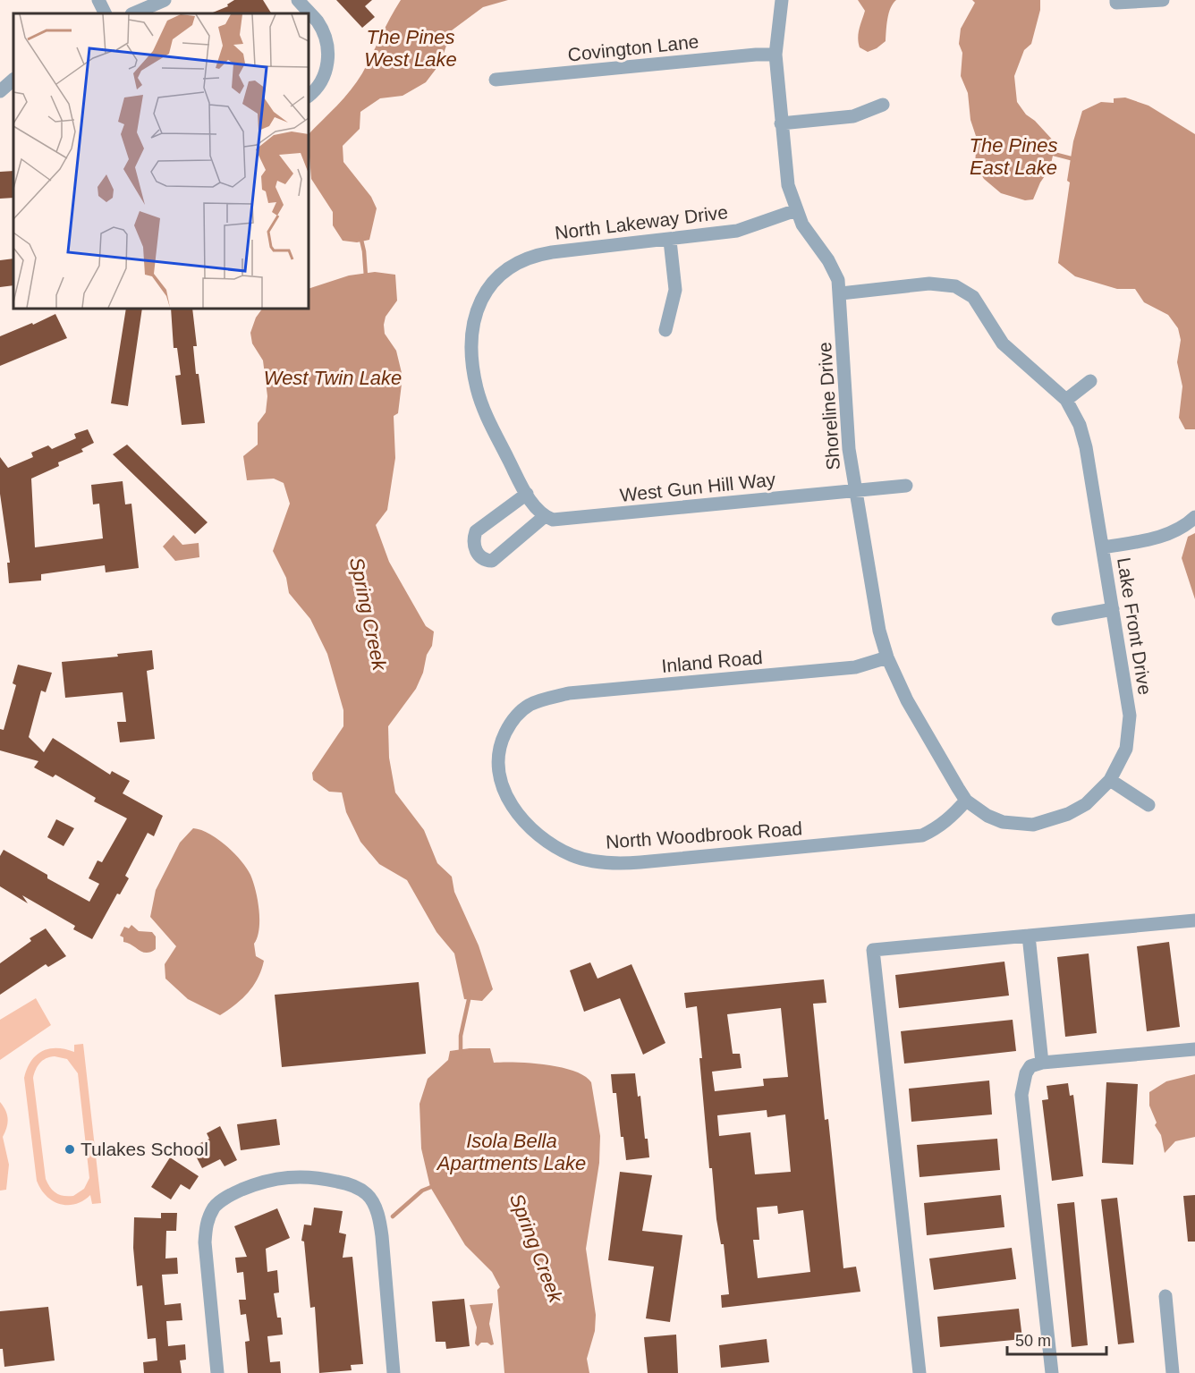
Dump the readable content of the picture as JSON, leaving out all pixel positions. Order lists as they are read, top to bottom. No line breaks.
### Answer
{"streets":{"street":["Covington Lane","North Lakeway Drive","Shoreline Drive","West Gun Hill Way","Lake Front Drive","Inland Road","North Woodbrook Road"]},"crossings":[["Covington Lane","Shoreline Drive"],["North Lakeway Drive","Shoreline Drive"],["Shoreline Drive","West Gun Hill Way"],["Shoreline Drive","Lake Front Drive"],["Shoreline Drive","Inland Road"],["Shoreline Drive","North Woodbrook Road"],["Lake Front Drive","North Woodbrook Road"],["Inland Road","North Woodbrook Road"]],"water":["The Pines West Lake","The Pines East Lake","West Twin Lake","Spring Creek","Isola Bella Apartments Lake"],"places":["Tulakes School"],"scale_bar":"50 m"}
